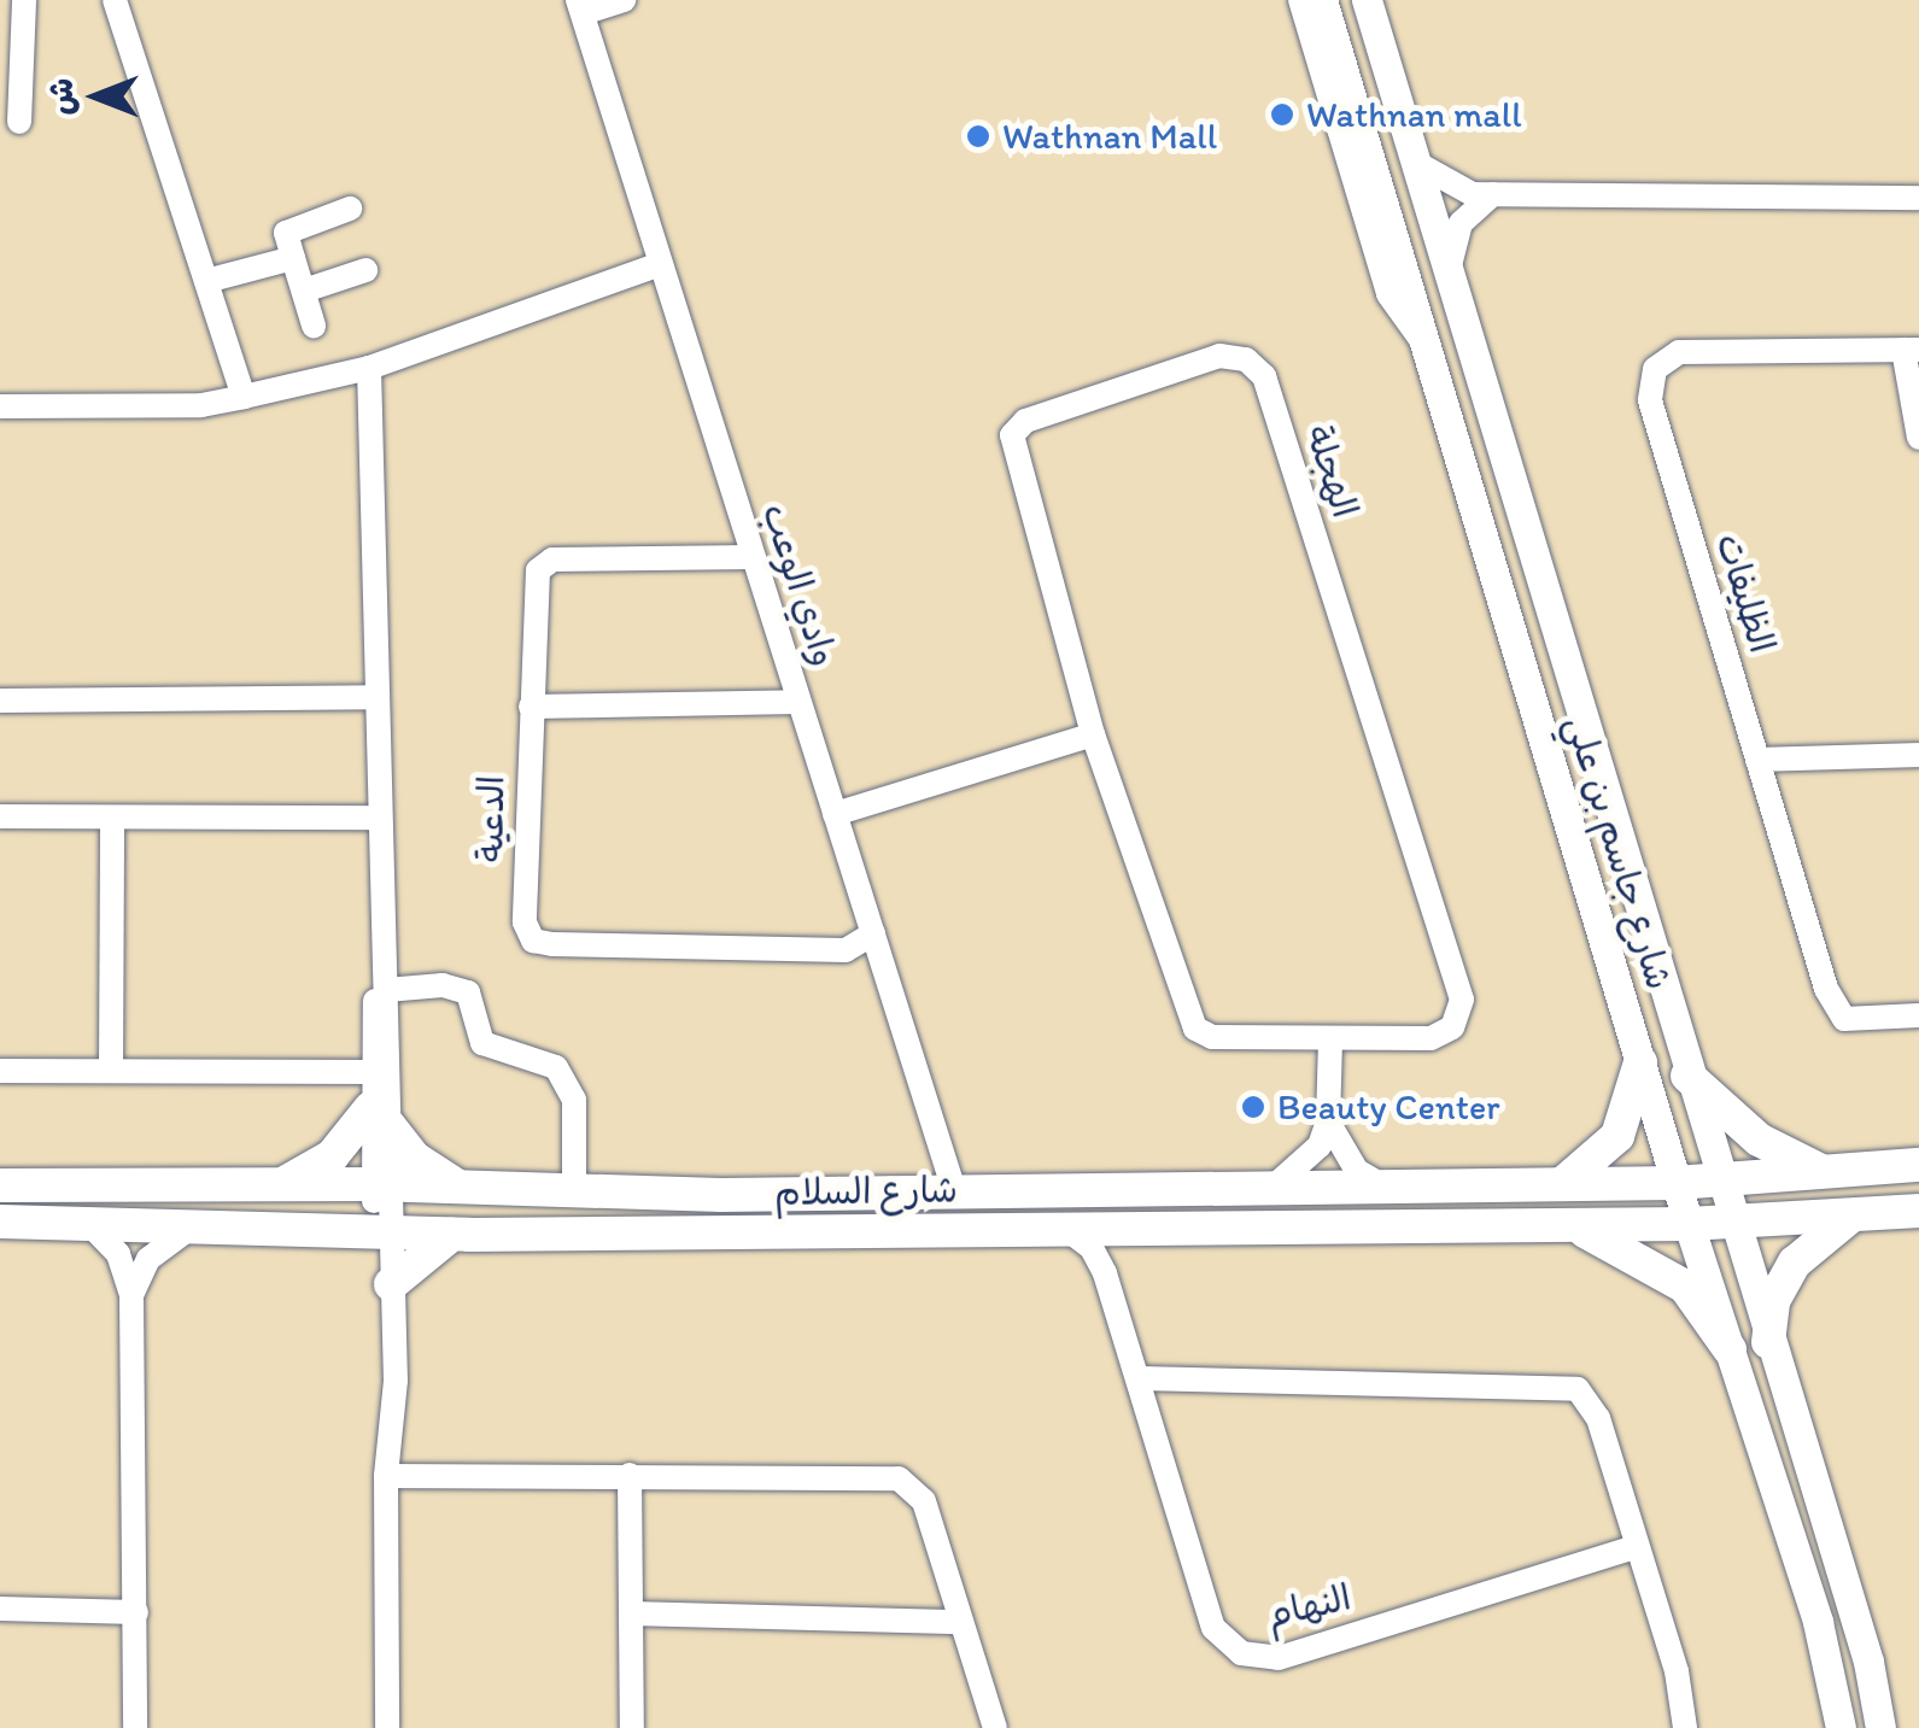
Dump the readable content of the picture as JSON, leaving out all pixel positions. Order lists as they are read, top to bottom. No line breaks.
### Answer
{"streets":{"main road":["شارع السلام"],"street":["الهجلة","وادي الوعب","الظليفات","الدعية","شارع جاسم بن علي","النهام"]},"crossings":[["وادي الوعب","الدعية"],["وادي الوعب","شارع السلام"],["شارع جاسم بن علي","شارع السلام"],["شارع السلام","النهام"]],"places":["Wathnan mall","Wathnan Mall","Beauty Center"],"north":"left"}
